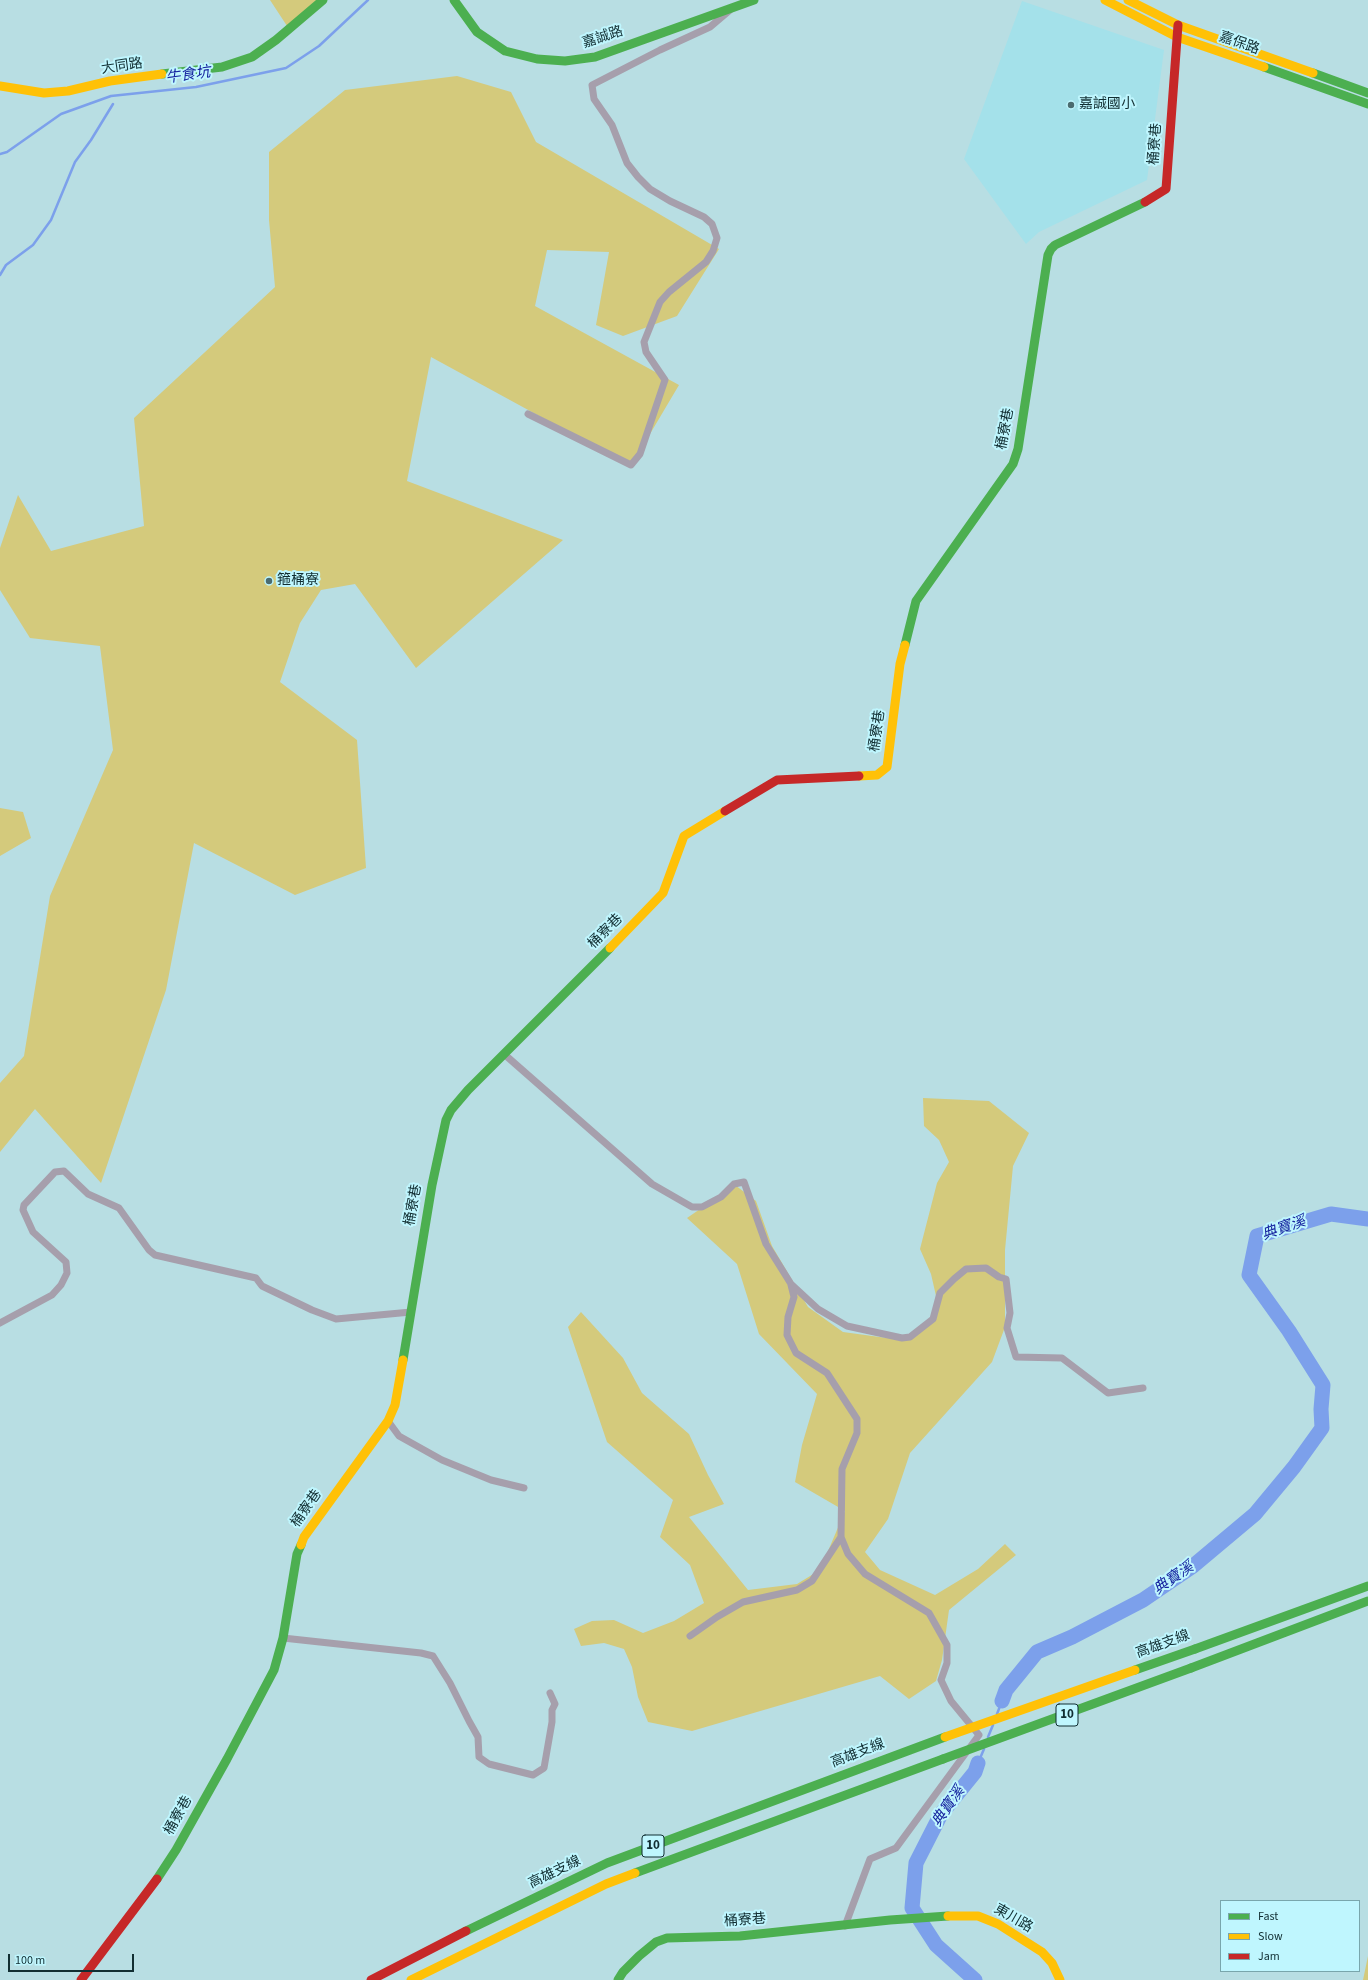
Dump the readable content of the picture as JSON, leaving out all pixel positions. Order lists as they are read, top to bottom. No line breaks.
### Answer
{"streets":{"main road":["嘉誠路","嘉保路","大同路","桶寮巷","高雄支線","10","東川路"]},"crossings":[["嘉保路","桶寮巷"],["桶寮巷","東川路"]],"water":["牛食坑","典寶溪"],"places":["嘉誠國小","箍桶寮"],"legend":["Fast","Slow","Jam"],"scale_bar":"100 m"}
